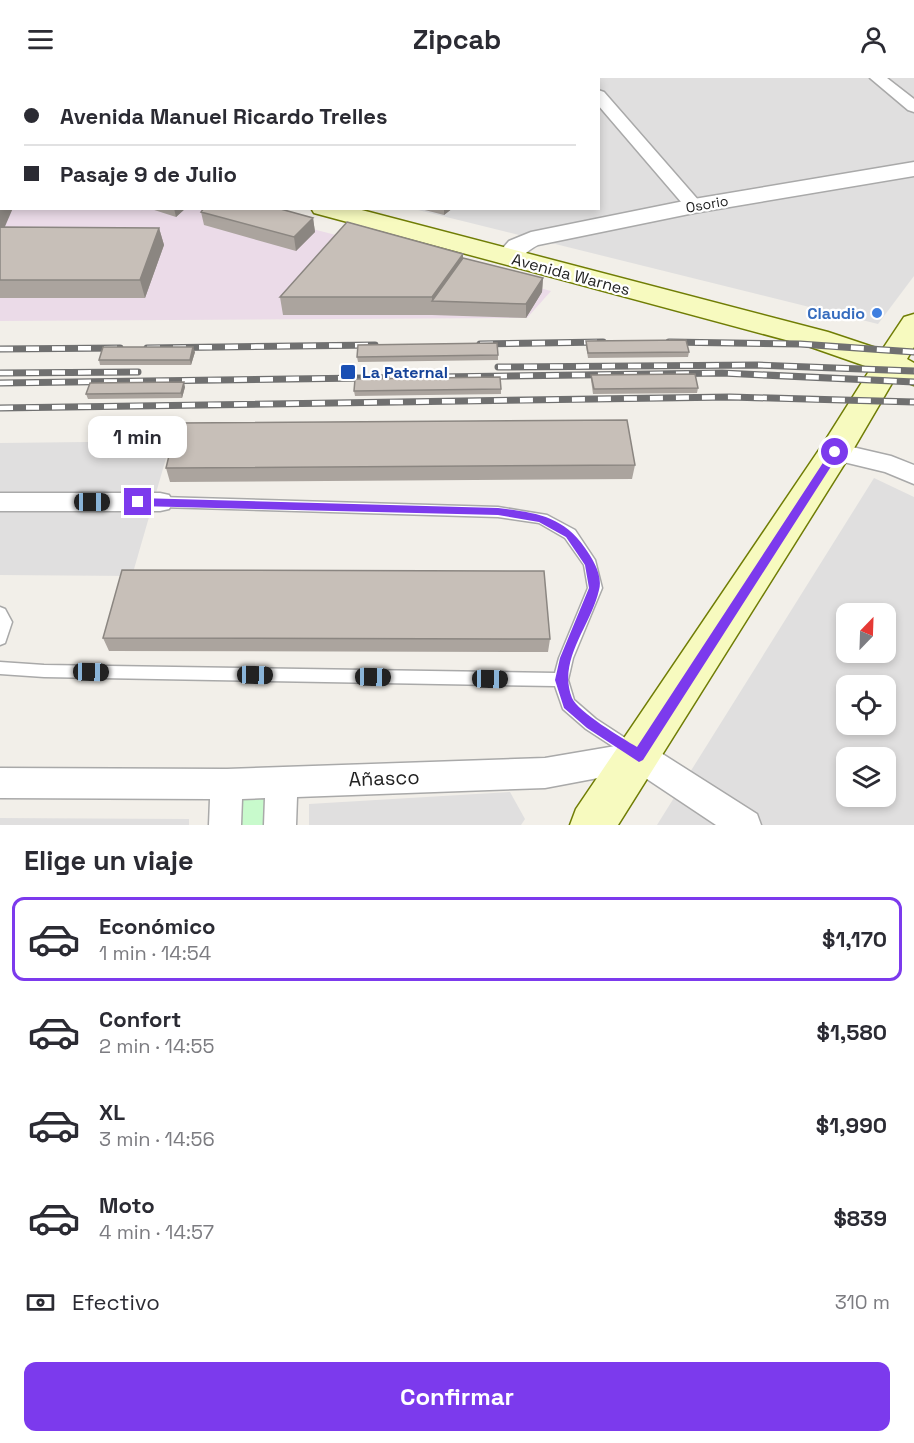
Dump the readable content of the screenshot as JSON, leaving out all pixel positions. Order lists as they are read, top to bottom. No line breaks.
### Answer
{"streets":{"main road":["Avenida Warnes"],"street":["Osorio","Añasco"]},"crossings":[["Osorio","Avenida Warnes"]],"places":{"other":["Claudio"],"transit":["La Paternal"]},"north":"top right","page":{"header":"Zipcab","banner":["Avenida Manuel Ricardo Trelles","Pasaje 9 de Julio"],"bubble":"1 min","heading":"Elige un viaje","list":[{"name":"Económico","note":"1 min · 14:54","value":"$1,170"},{"name":"Confort","note":"2 min · 14:55","value":"$1,580"},{"name":"XL","note":"3 min · 14:56","value":"$1,990"},{"name":"Moto","note":"4 min · 14:57","value":"$839"}],"pay":["Efectivo","310 m"],"buttons":"Confirmar"}}
